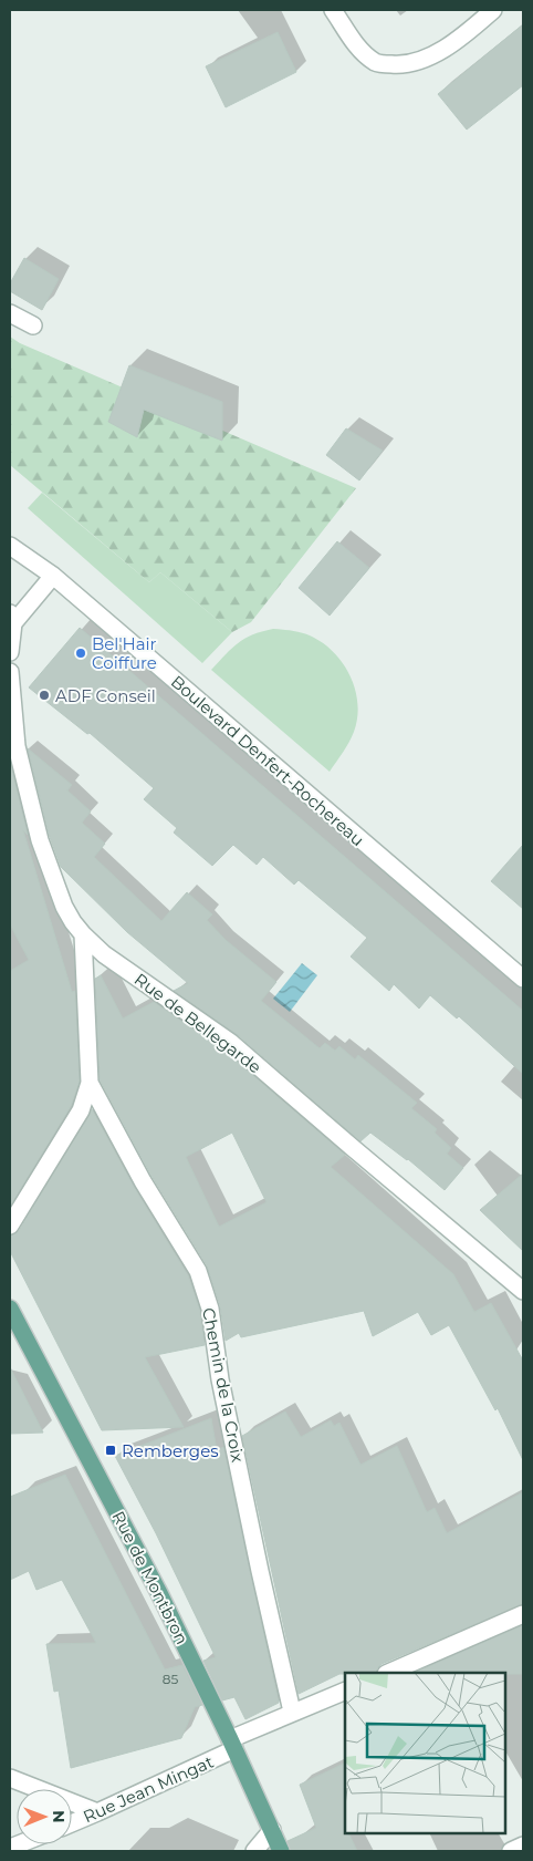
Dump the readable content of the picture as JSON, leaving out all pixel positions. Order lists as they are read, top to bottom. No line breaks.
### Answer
{"streets":{"main road":["Rue de Montbron"],"street":["Boulevard Denfert-Rochereau","Rue de Bellegarde","Chemin de la Croix","Rue Jean Mingat"]},"crossings":[["Chemin de la Croix","Rue Jean Mingat"],["Rue de Montbron","Rue Jean Mingat"]],"places":{"other":["Bel'Hair Coiffure","ADF Conseil"],"transit":["Remberges"]},"house_numbers":["85"],"north":"right"}
